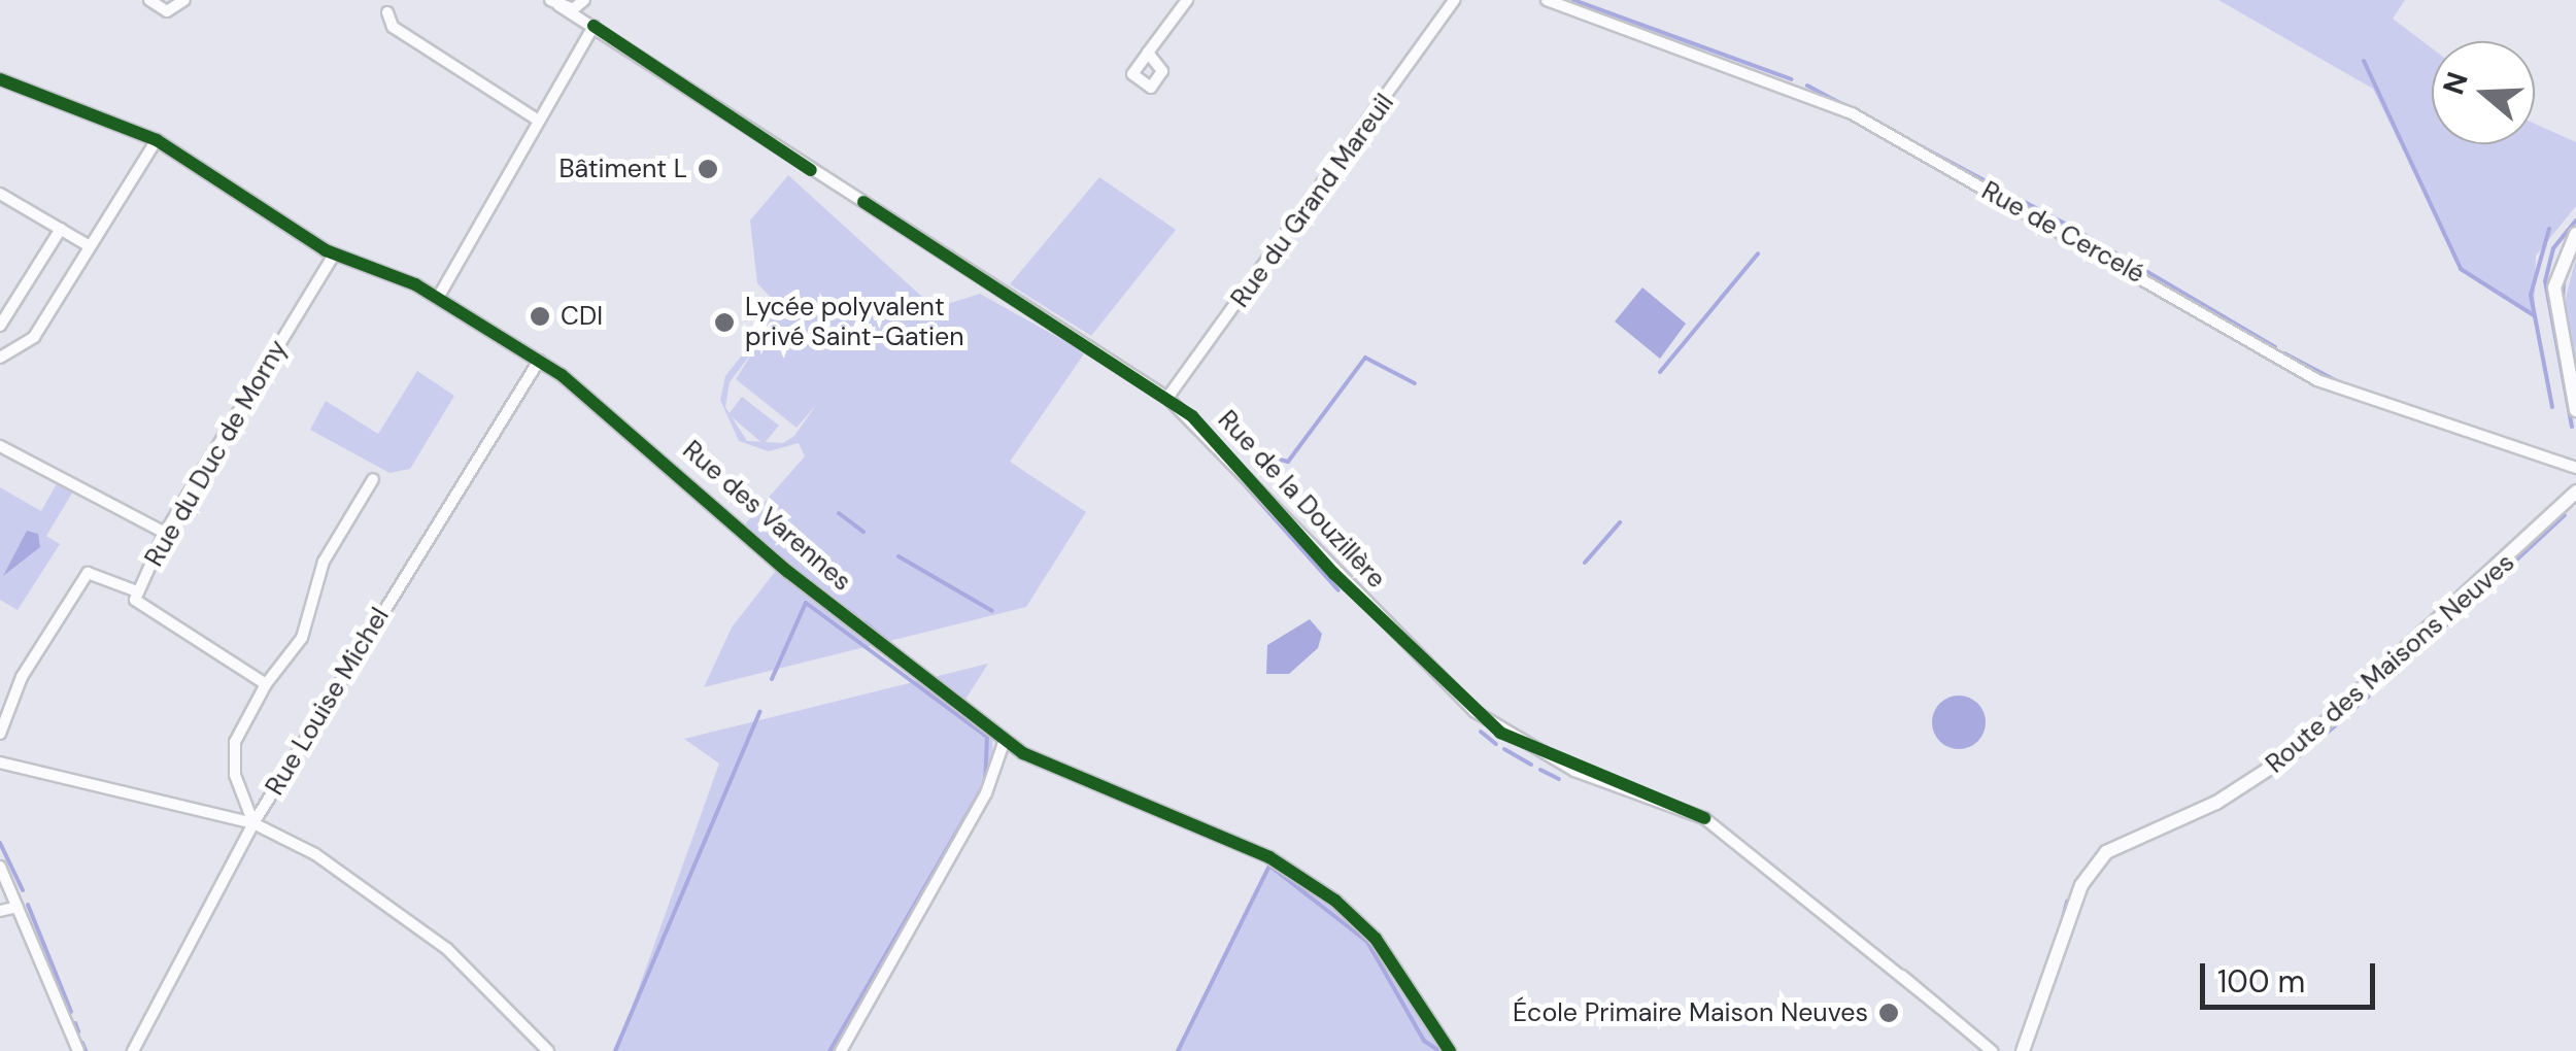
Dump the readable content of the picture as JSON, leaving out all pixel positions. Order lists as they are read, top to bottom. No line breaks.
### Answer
{"streets":{"street":["Rue du Grand Mareuil","Rue de Cercelé","Rue du Duc de Morny","Rue de la Douzillère","Rue des Varennes","Route des Maisons Neuves","Rue Louise Michel"]},"crossings":[["Rue du Grand Mareuil","Rue de la Douzillère"],["Rue du Duc de Morny","Rue des Varennes"],["Rue des Varennes","Rue Louise Michel"]],"places":["Bâtiment L","CDI","Lycée polyvalent privé Saint-Gatien","École Primaire Maison Neuves"],"scale_bar":"100 m","north":"left"}
